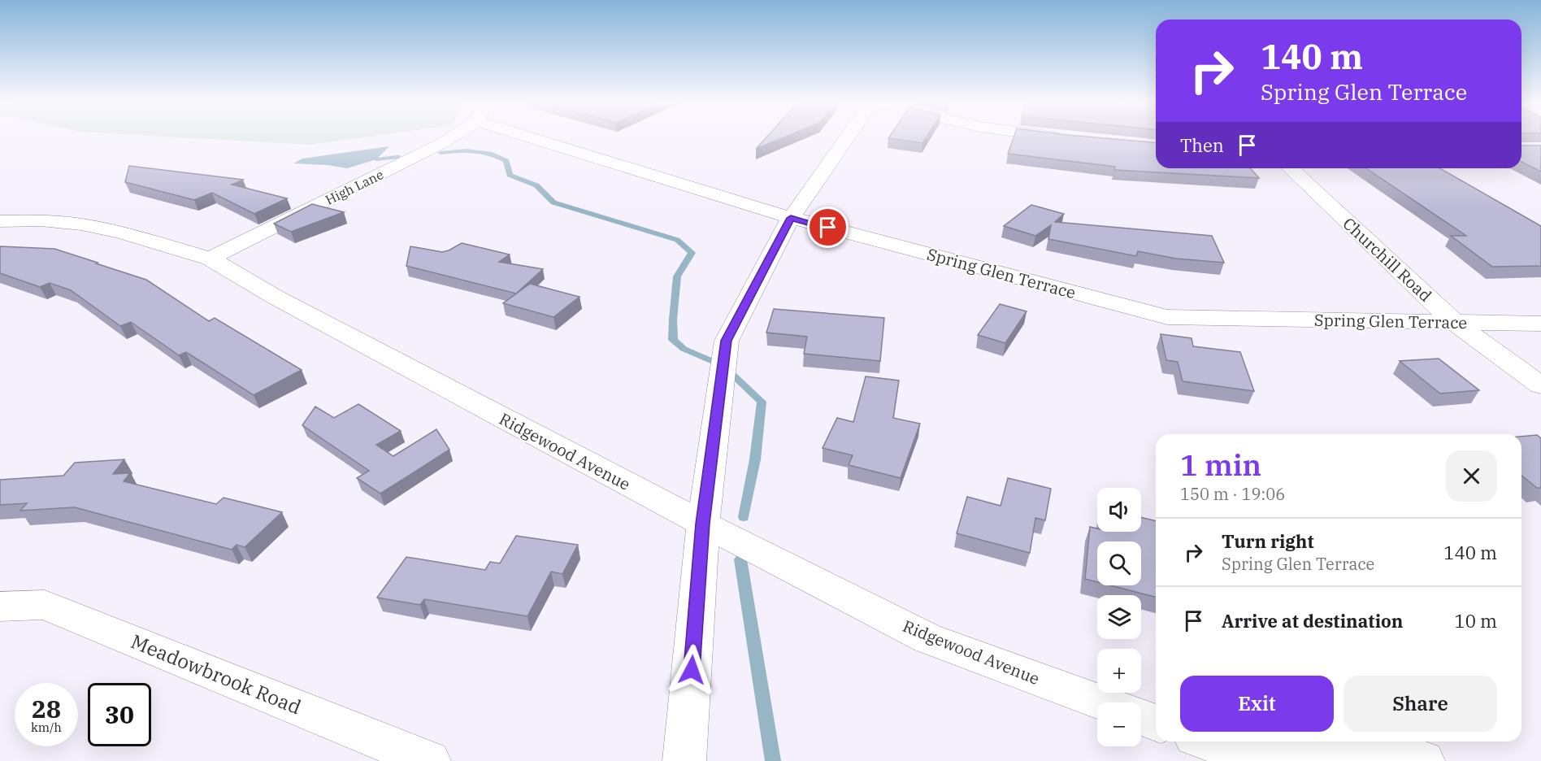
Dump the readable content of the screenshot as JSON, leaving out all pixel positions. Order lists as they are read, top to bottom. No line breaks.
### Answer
{"streets":{"street":["High Lane","Churchill Road","Spring Glen Terrace","Ridgewood Avenue","Meadowbrook Road"]},"crossings":[["High Lane","Ridgewood Avenue"],["Churchill Road","Spring Glen Terrace"]],"page":{"turn":["140 m","Spring Glen Terrace"],"then":"Then","heading":["1 min","150 m · 19:06"],"map_buttons":["+","−"],"list":[{"name":"Turn right","note":"Spring Glen Terrace","value":"140 m"},{"name":"Arrive at destination","value":"10 m"}],"buttons":["Exit","Share"],"speed":"28 km/h","limit":"30"}}
